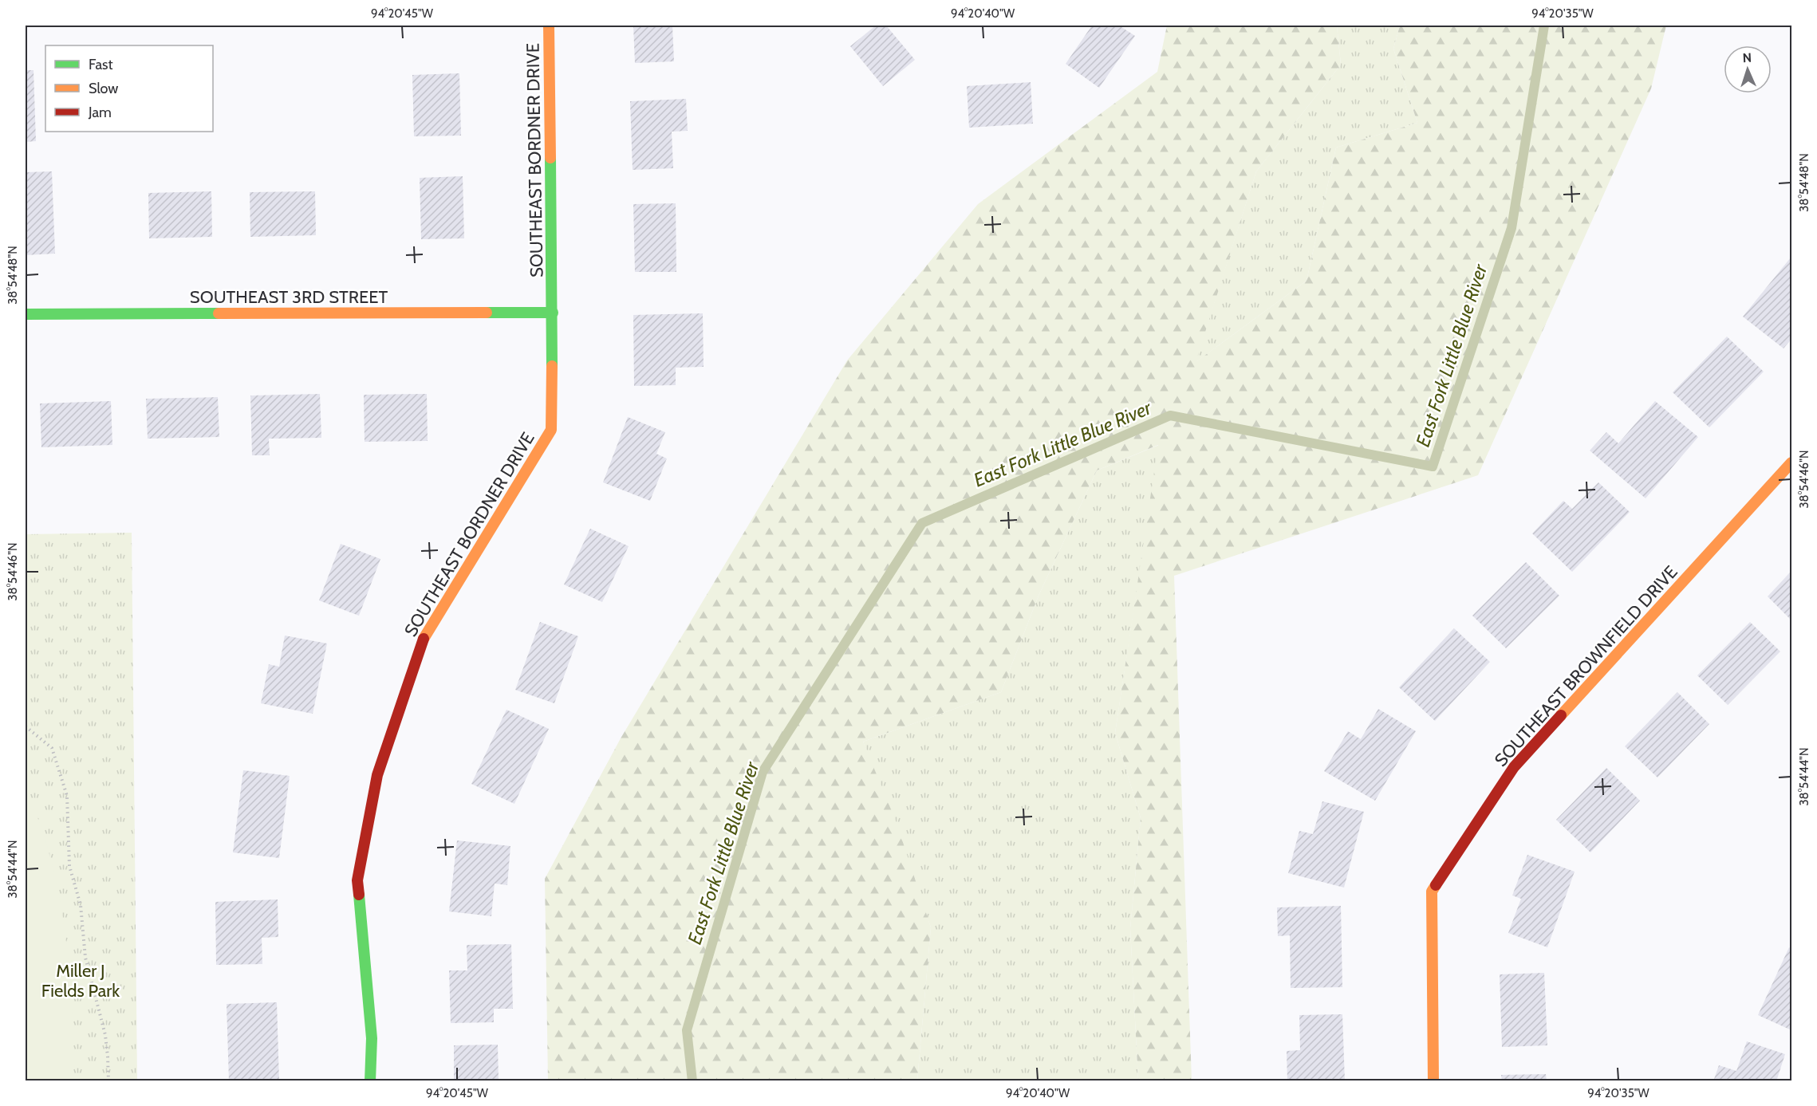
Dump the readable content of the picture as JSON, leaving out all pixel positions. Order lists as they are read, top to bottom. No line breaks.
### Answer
{"streets":{"street":["SOUTHEAST BORDNER DRIVE","SOUTHEAST 3RD STREET","SOUTHEAST BROWNFIELD DRIVE"]},"crossings":[["SOUTHEAST BORDNER DRIVE","SOUTHEAST 3RD STREET"]],"water":["East Fork Little Blue River"],"parks":["Miller J Fields Park"],"legend":["Fast","Slow","Jam"],"north":"top","coordinates":["94°20'45\"W","94°20'40\"W","94°20'35\"W","38°54'48\"N","38°54'46\"N","38°54'44\"N"]}
